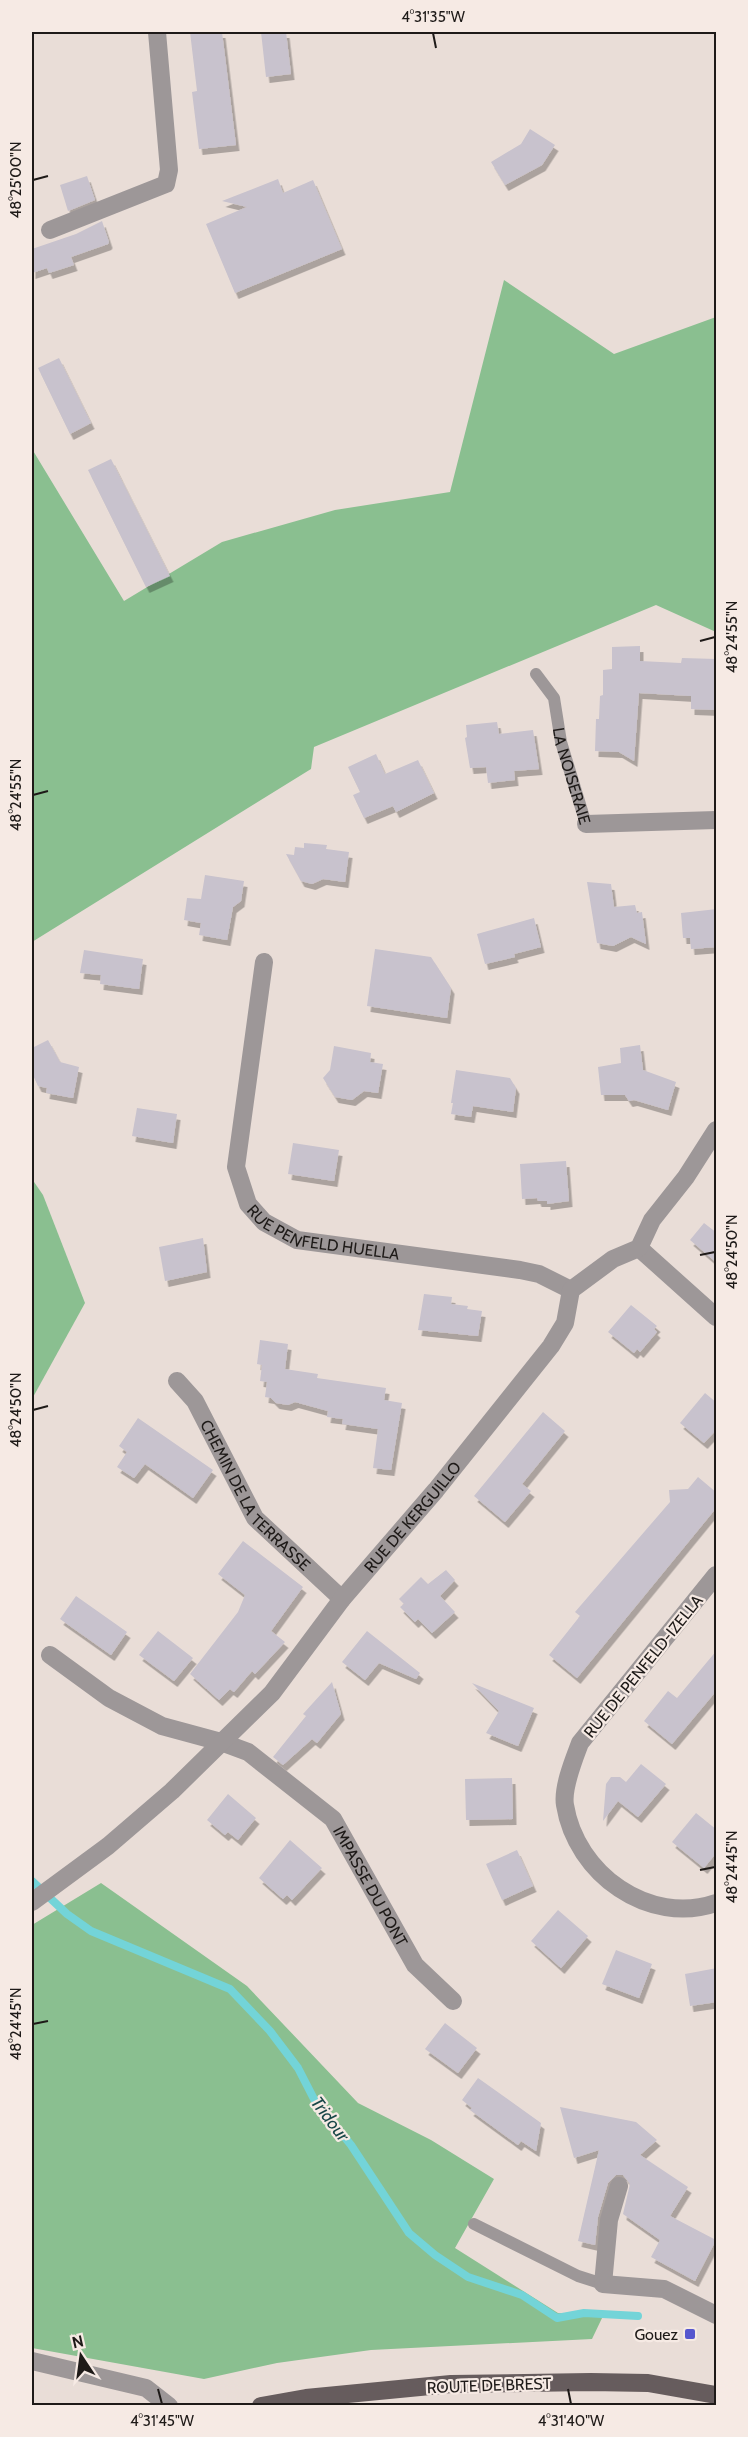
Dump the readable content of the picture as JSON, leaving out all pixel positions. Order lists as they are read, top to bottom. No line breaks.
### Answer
{"streets":{"main road":["ROUTE DE BREST"],"street":["LA NOISERAIE","RUE PENFELD HUELLA","CHEMIN DE LA TERRASSE","RUE DE KERGUILLO","RUE DE PENFELD-IZELLA","IMPASSE DU PONT"]},"crossings":[["RUE PENFELD HUELLA","RUE DE KERGUILLO"],["CHEMIN DE LA TERRASSE","RUE DE KERGUILLO"],["RUE DE KERGUILLO","IMPASSE DU PONT"]],"water":["Tridour"],"places":{"transit":["Gouez"]},"north":"top","coordinates":["4°31'35\"W","48°25'00\"N","48°24'55\"N","48°24'50\"N","48°24'45\"N","4°31'45\"W","4°31'40\"W"]}
